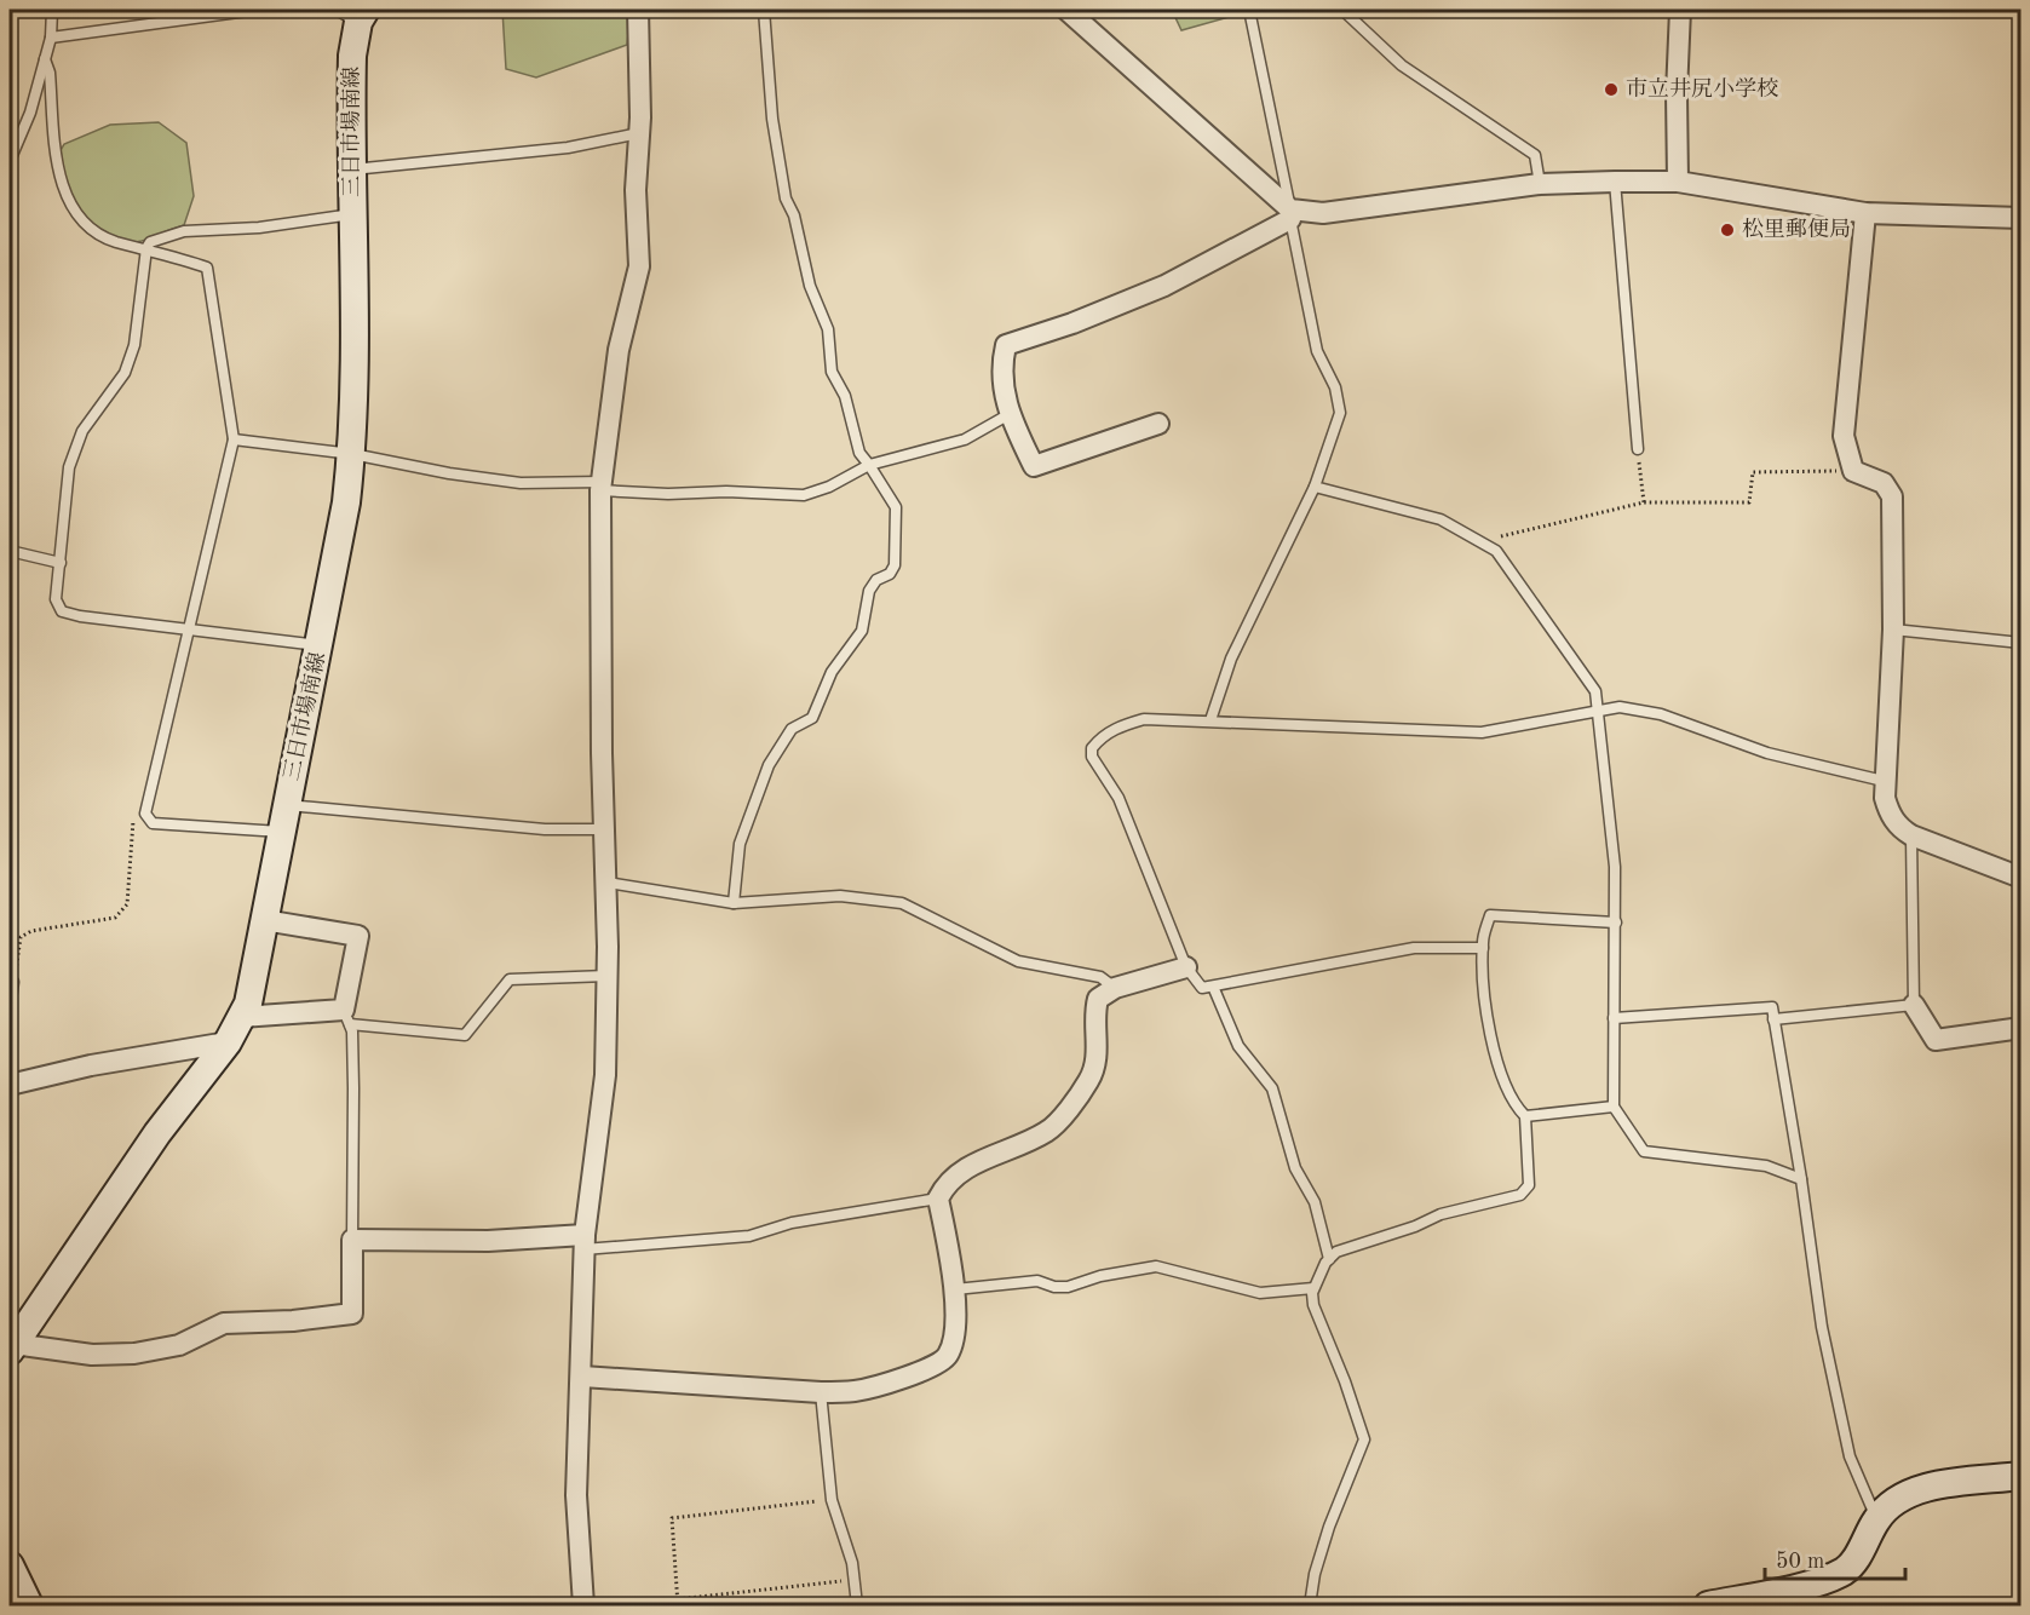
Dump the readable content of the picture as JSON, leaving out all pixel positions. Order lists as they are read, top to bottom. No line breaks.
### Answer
{"streets":{"main road":["三日市場南線"]},"places":["市立井尻小学校","松里郵便局"],"scale_bar":"50 m"}
